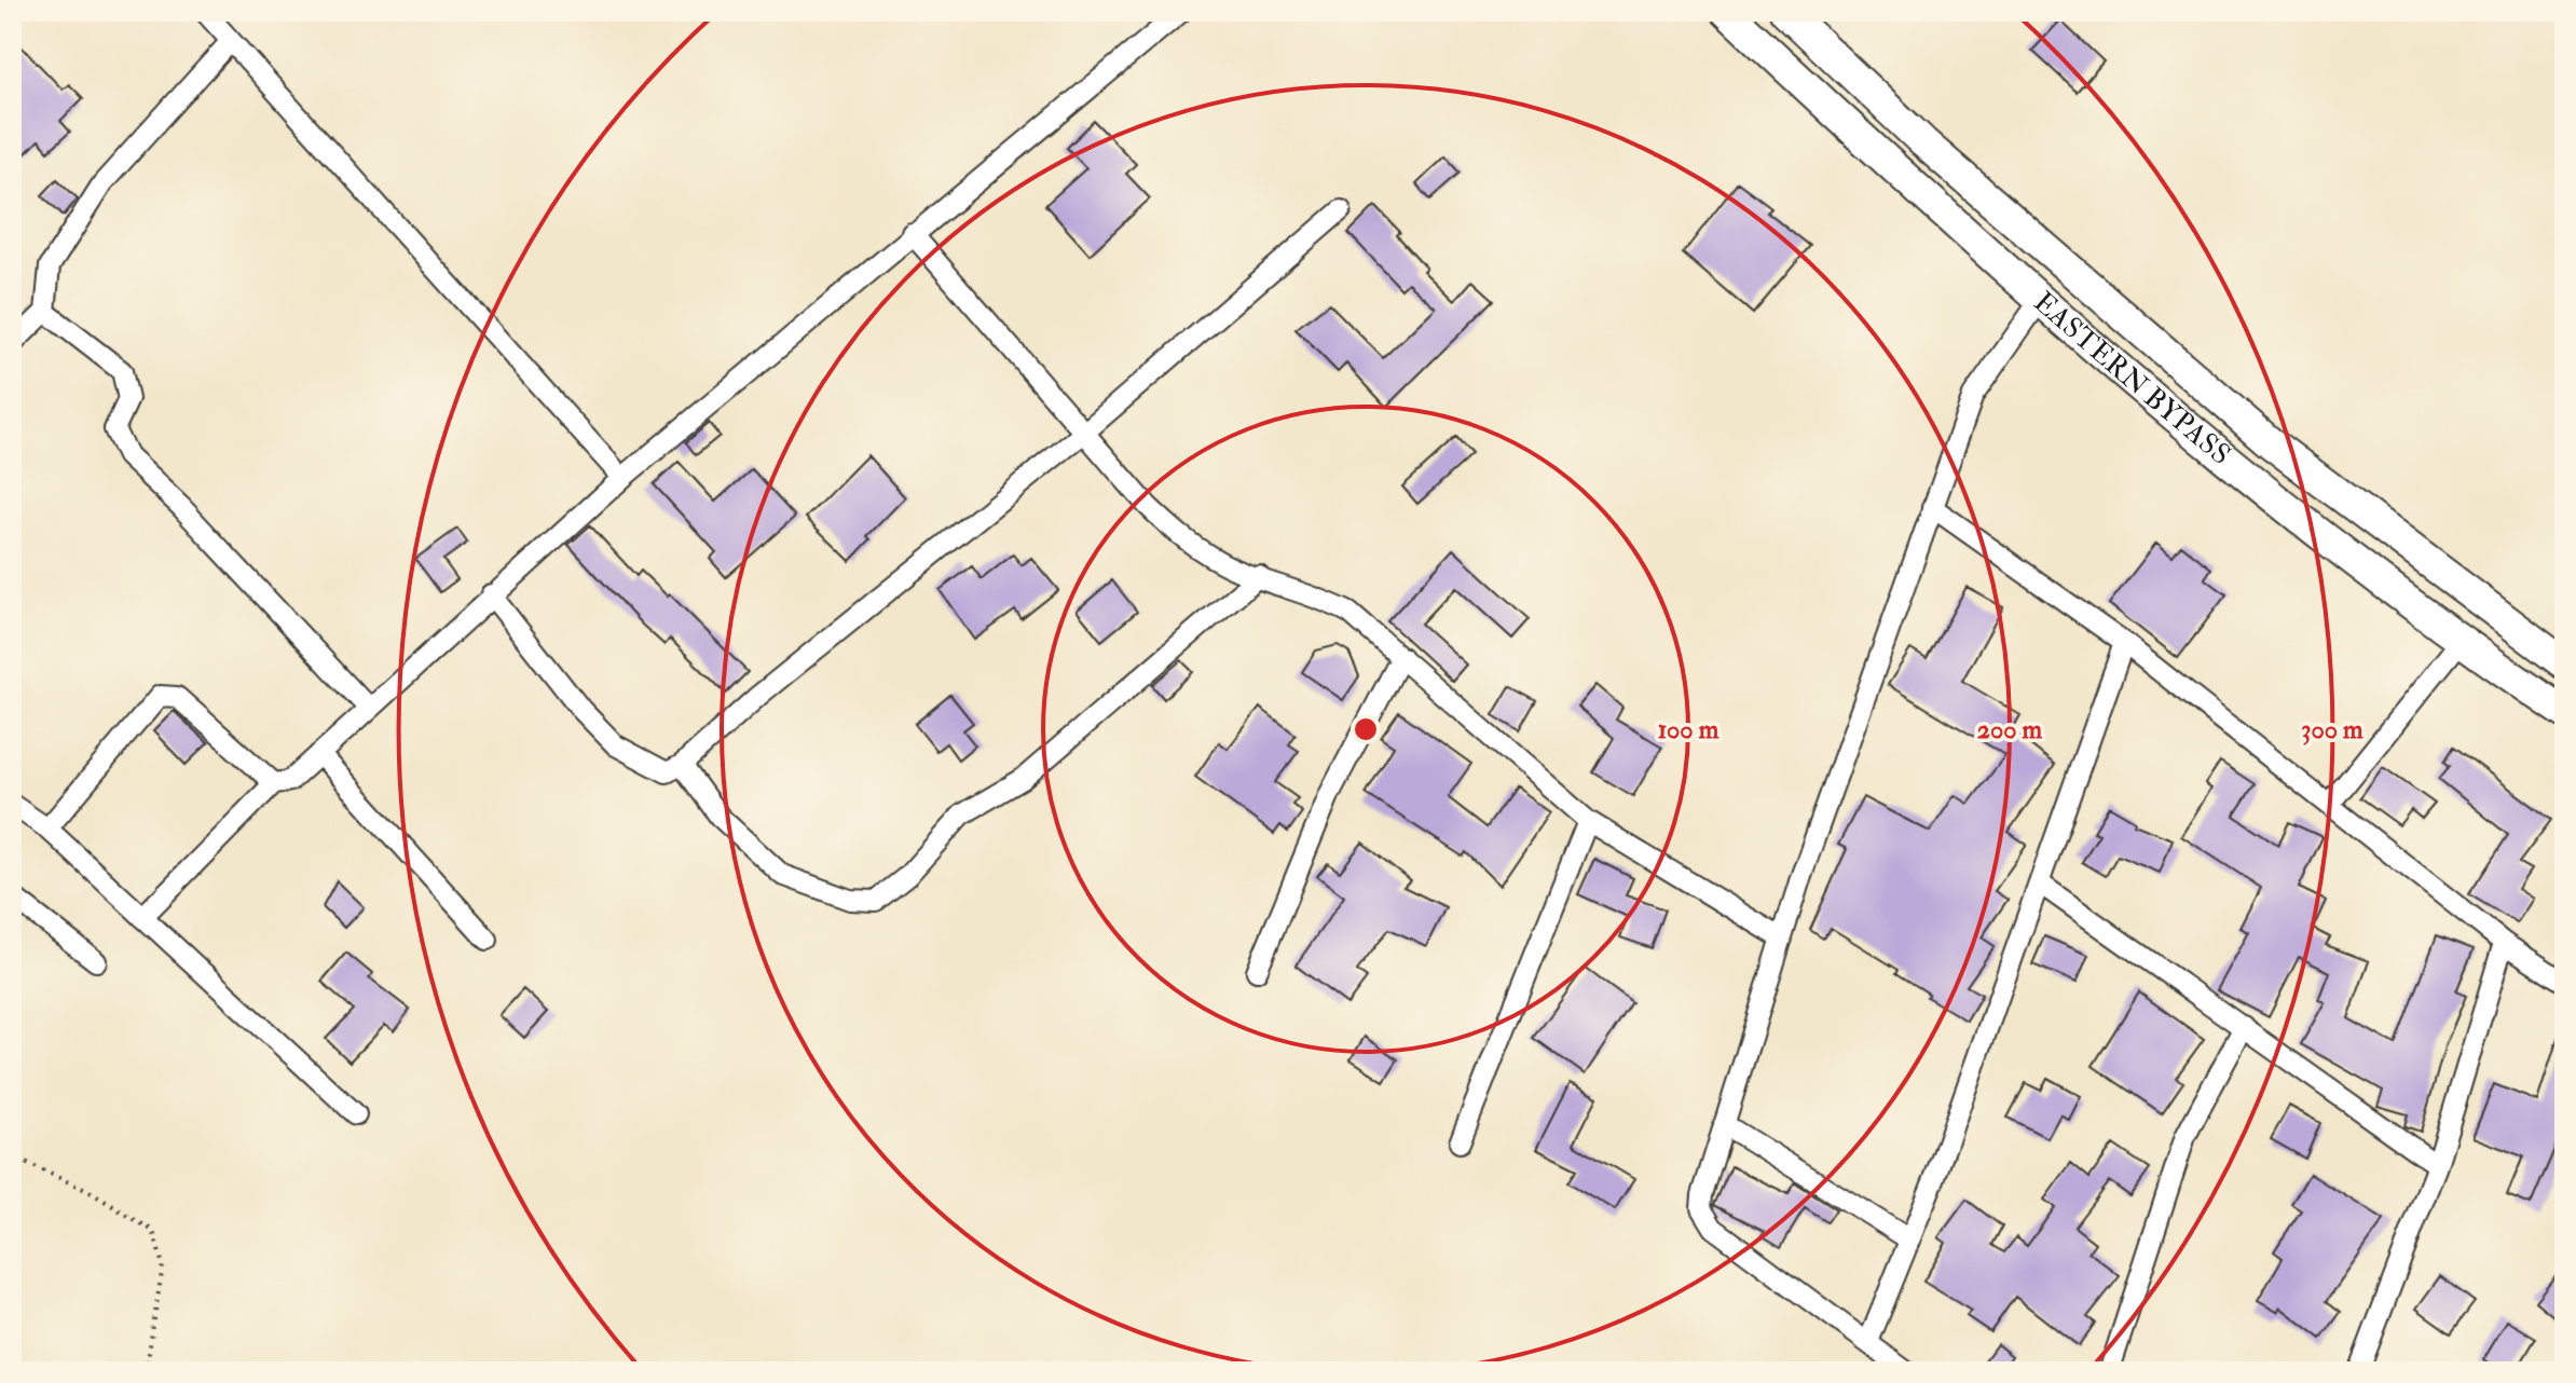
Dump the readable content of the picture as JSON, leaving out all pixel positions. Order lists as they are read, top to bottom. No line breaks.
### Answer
{"streets":{"main road":["EASTERN BYPASS"]},"rings":["100 m","200 m","300 m"]}
